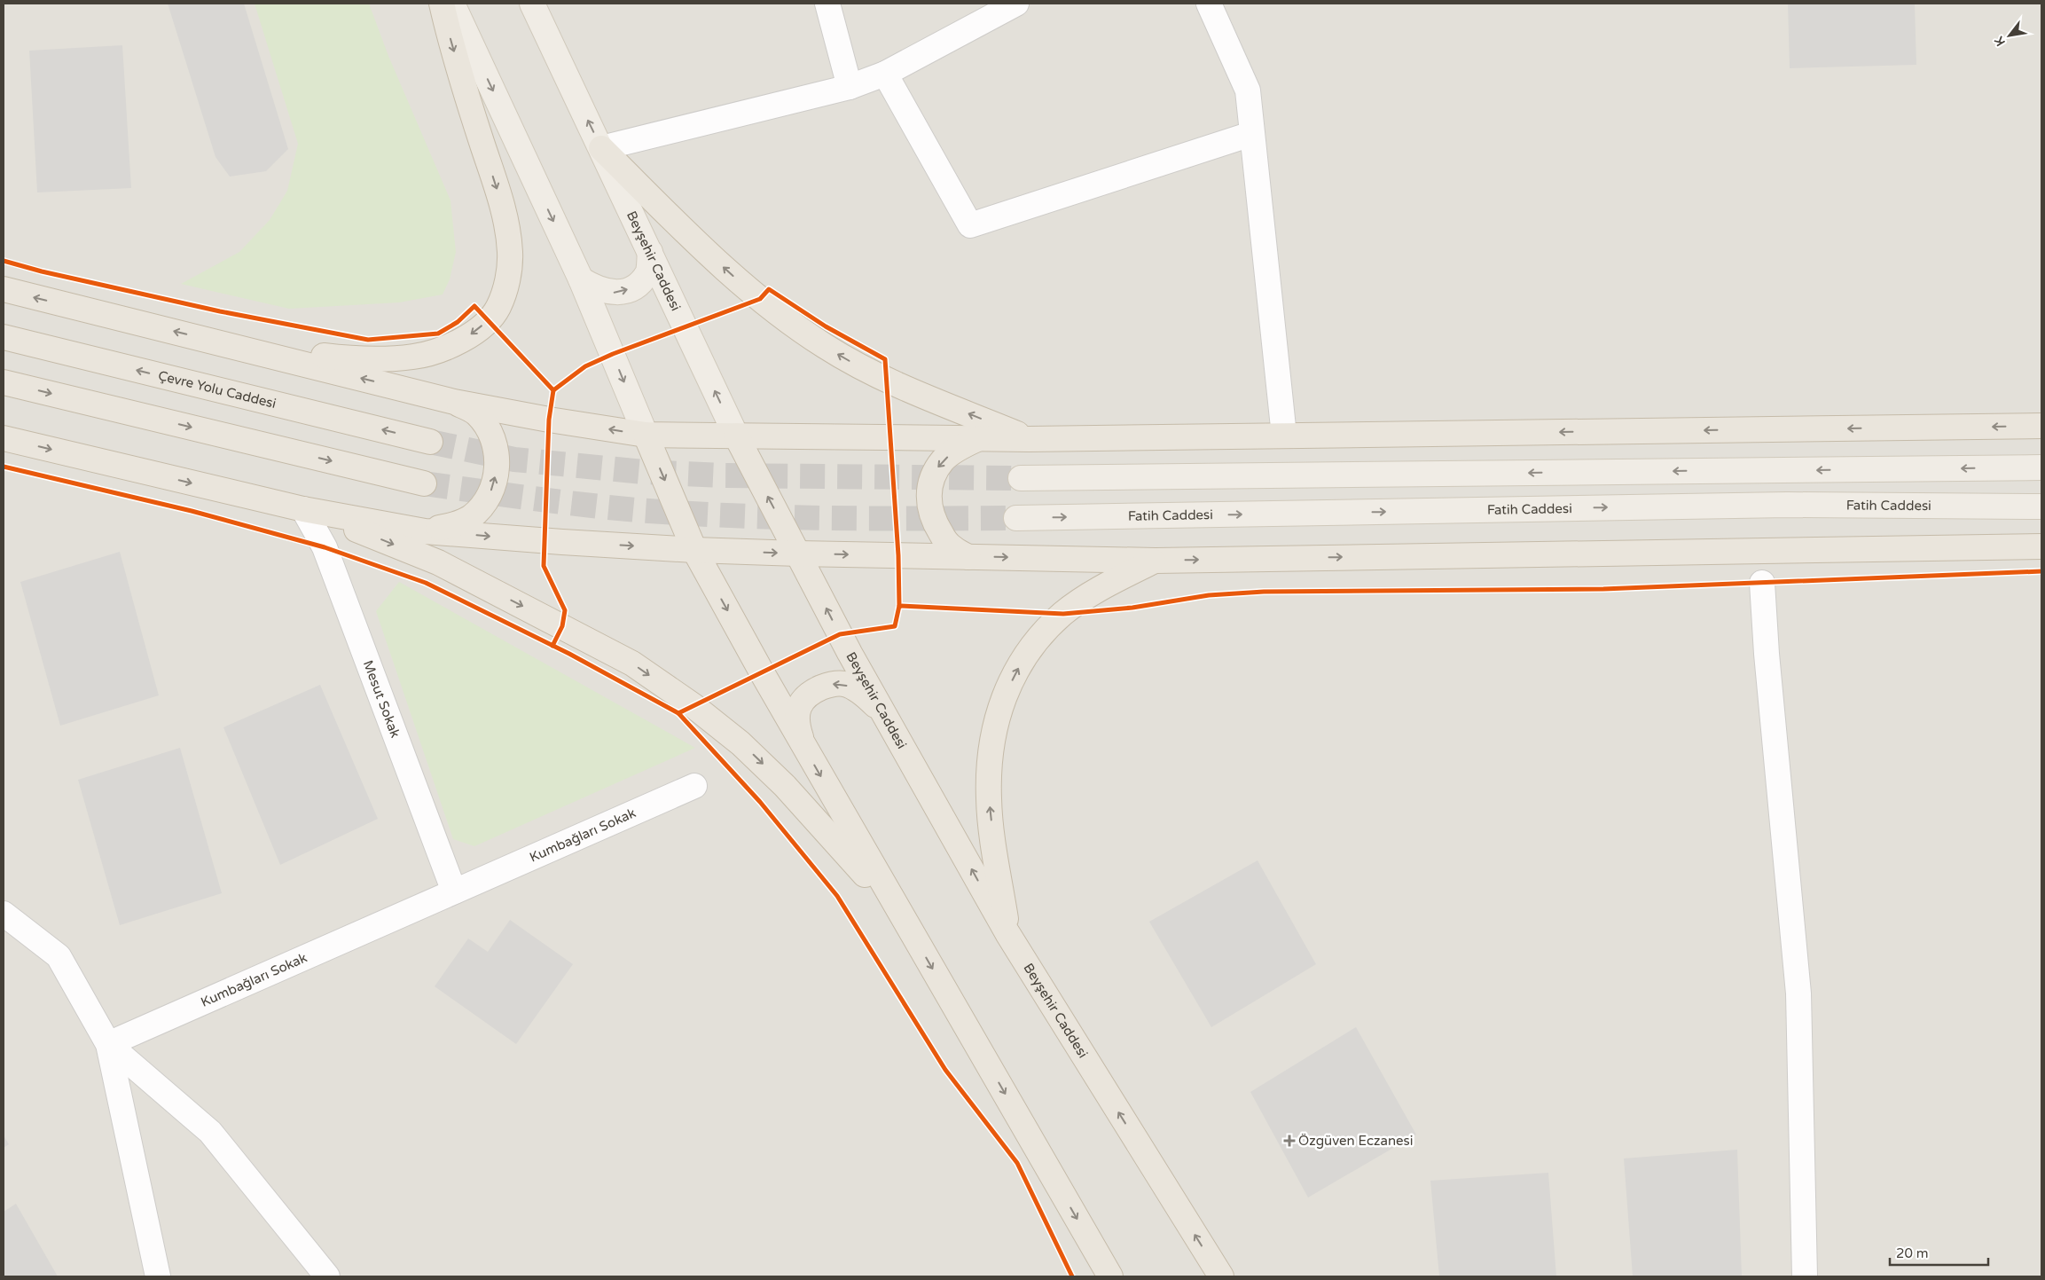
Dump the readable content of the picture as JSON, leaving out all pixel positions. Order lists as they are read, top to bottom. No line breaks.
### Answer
{"streets":{"highway":["Beyşehir Caddesi","Çevre Yolu Caddesi"],"main road":["Fatih Caddesi"],"street":["Mesut Sokak","Kumbağları Sokak"]},"crossings":[["Mesut Sokak","Kumbağları Sokak"]],"one_way":["Beyşehir Caddesi"],"places":{"health":["Özgüven Eczanesi"]},"scale_bar":"20 m","north":"bottom left"}
